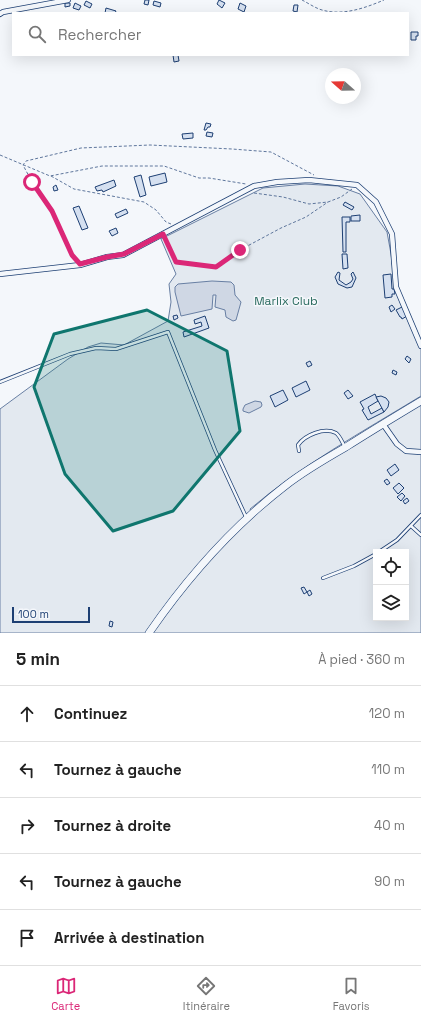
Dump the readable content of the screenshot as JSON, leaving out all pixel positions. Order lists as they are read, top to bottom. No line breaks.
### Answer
{"parks":["Marlix Club"],"scale_bar":"100 m","north":"left","page":{"search":"Rechercher","scale":"100 m","heading":["5 min","À pied · 360 m"],"list":[["Continuez","120 m"],["Tournez à gauche","110 m"],["Tournez à droite","40 m"],["Tournez à gauche","90 m"],"Arrivée à destination"],"nav":["Carte","Itinéraire","Favoris"]}}
